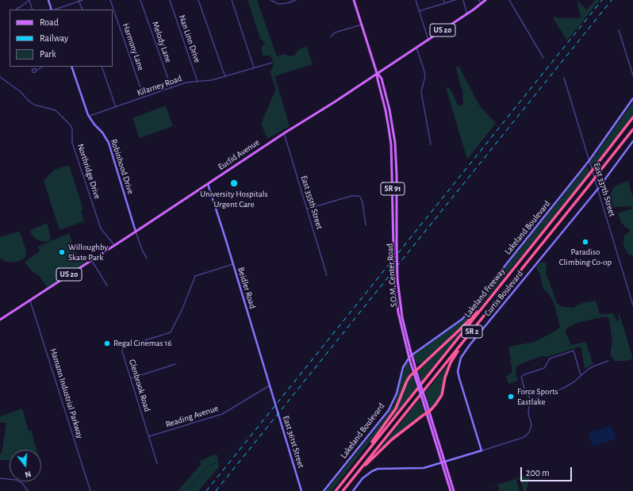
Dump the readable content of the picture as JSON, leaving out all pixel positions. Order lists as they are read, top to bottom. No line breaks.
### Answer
{"streets":{"highway":["Lakeland Freeway","SR 2"],"main road":["US 20","Euclid Avenue","SR 91","S.O.M. Center Road"],"street":["Nan Linn Drive","Melody Lane","Harmony Lane","Kilarney Road","Robinhood Drive","Northridge Drive","East 337th Street","East 355th Street","Lakeland Boulevard","Beidler Road","Curtis Boulevard","Glenbrook Road","Hamann Industrial Parkway","Reading Avenue","East 361st Street"]},"crossings":[["Nan Linn Drive","Kilarney Road"],["Melody Lane","Kilarney Road"],["Harmony Lane","Kilarney Road"],["Kilarney Road","Robinhood Drive"],["Euclid Avenue","Robinhood Drive"],["Euclid Avenue","Northridge Drive"],["Euclid Avenue","East 355th Street"],["Euclid Avenue","S.O.M. Center Road"],["Euclid Avenue","Beidler Road"],["Euclid Avenue","Hamann Industrial Parkway"],["East 337th Street","Lakeland Boulevard"],["East 337th Street","Curtis Boulevard"],["Beidler Road","Glenbrook Road"],["Beidler Road","Reading Avenue"],["Beidler Road","East 361st Street"],["Glenbrook Road","Reading Avenue"]],"places":["University Hospitals Urgent Care","Paradiso Climbing Co-op","Willoughby Skate Park","Regal Cinemas 16","Force Sports Eastlake"],"legend":["Road","Railway","Park"],"scale_bar":"200 m","north":"bottom"}
